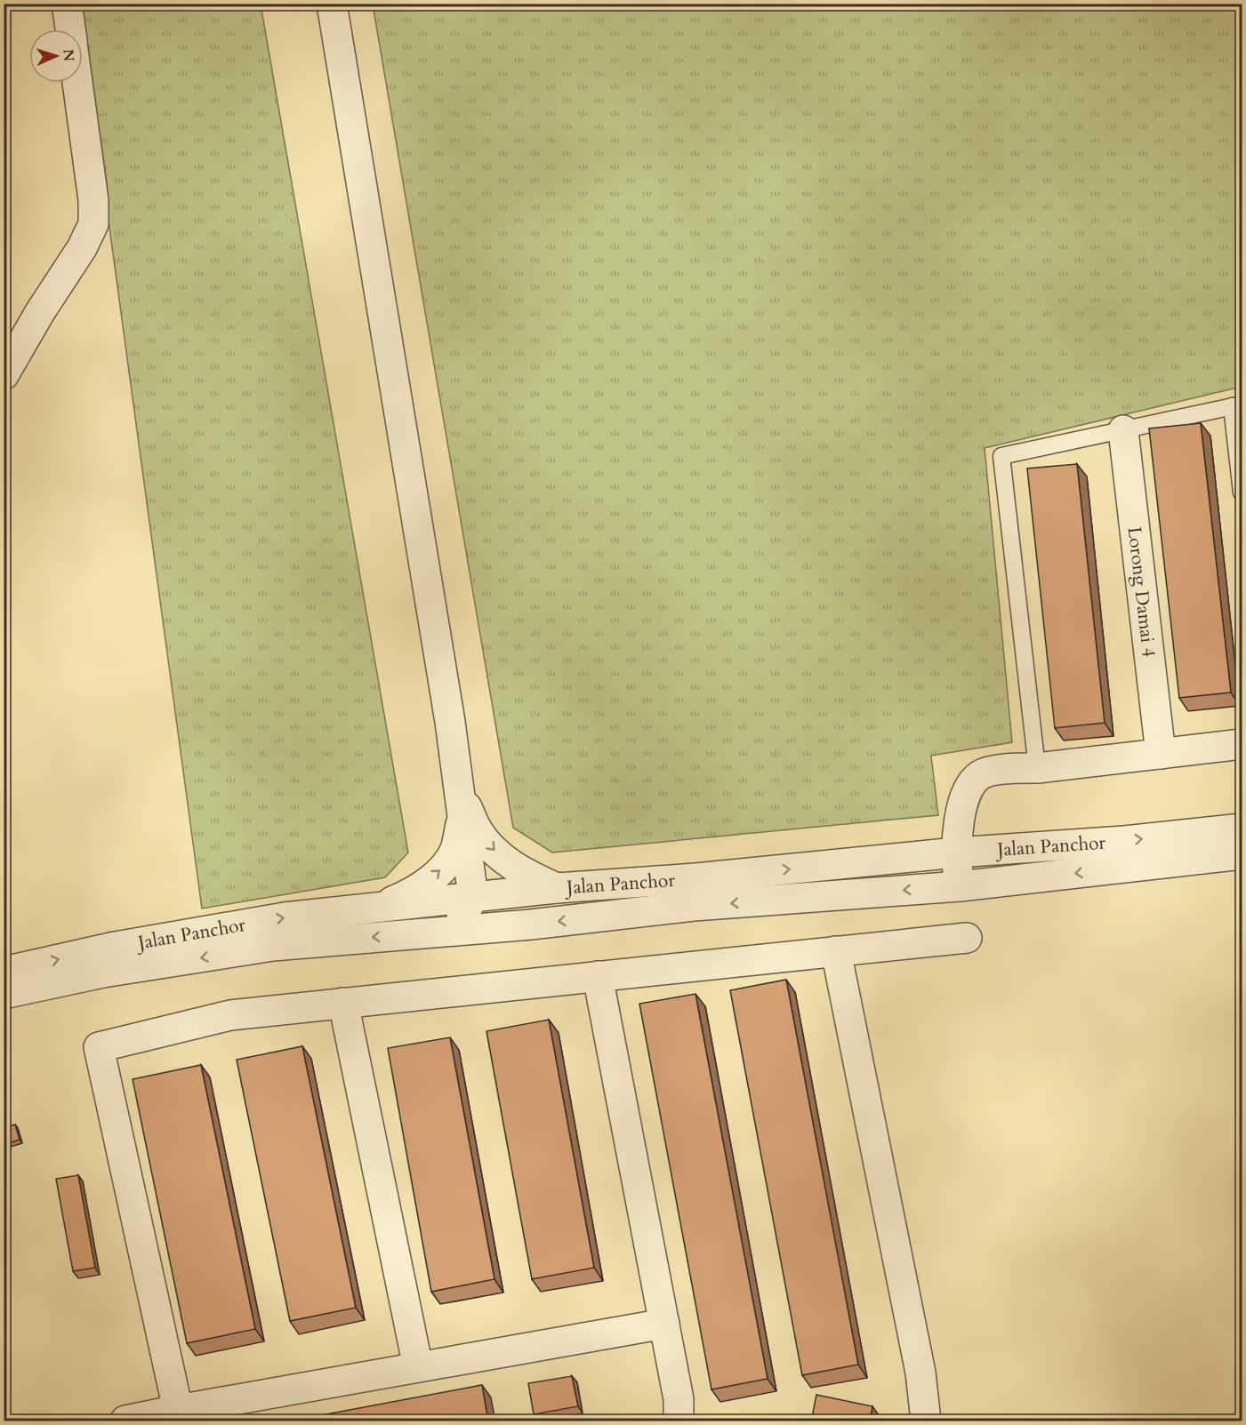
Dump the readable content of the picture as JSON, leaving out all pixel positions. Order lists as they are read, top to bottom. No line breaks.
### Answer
{"streets":{"street":["Lorong Damai 4","Jalan Panchor"]},"north":"right"}
